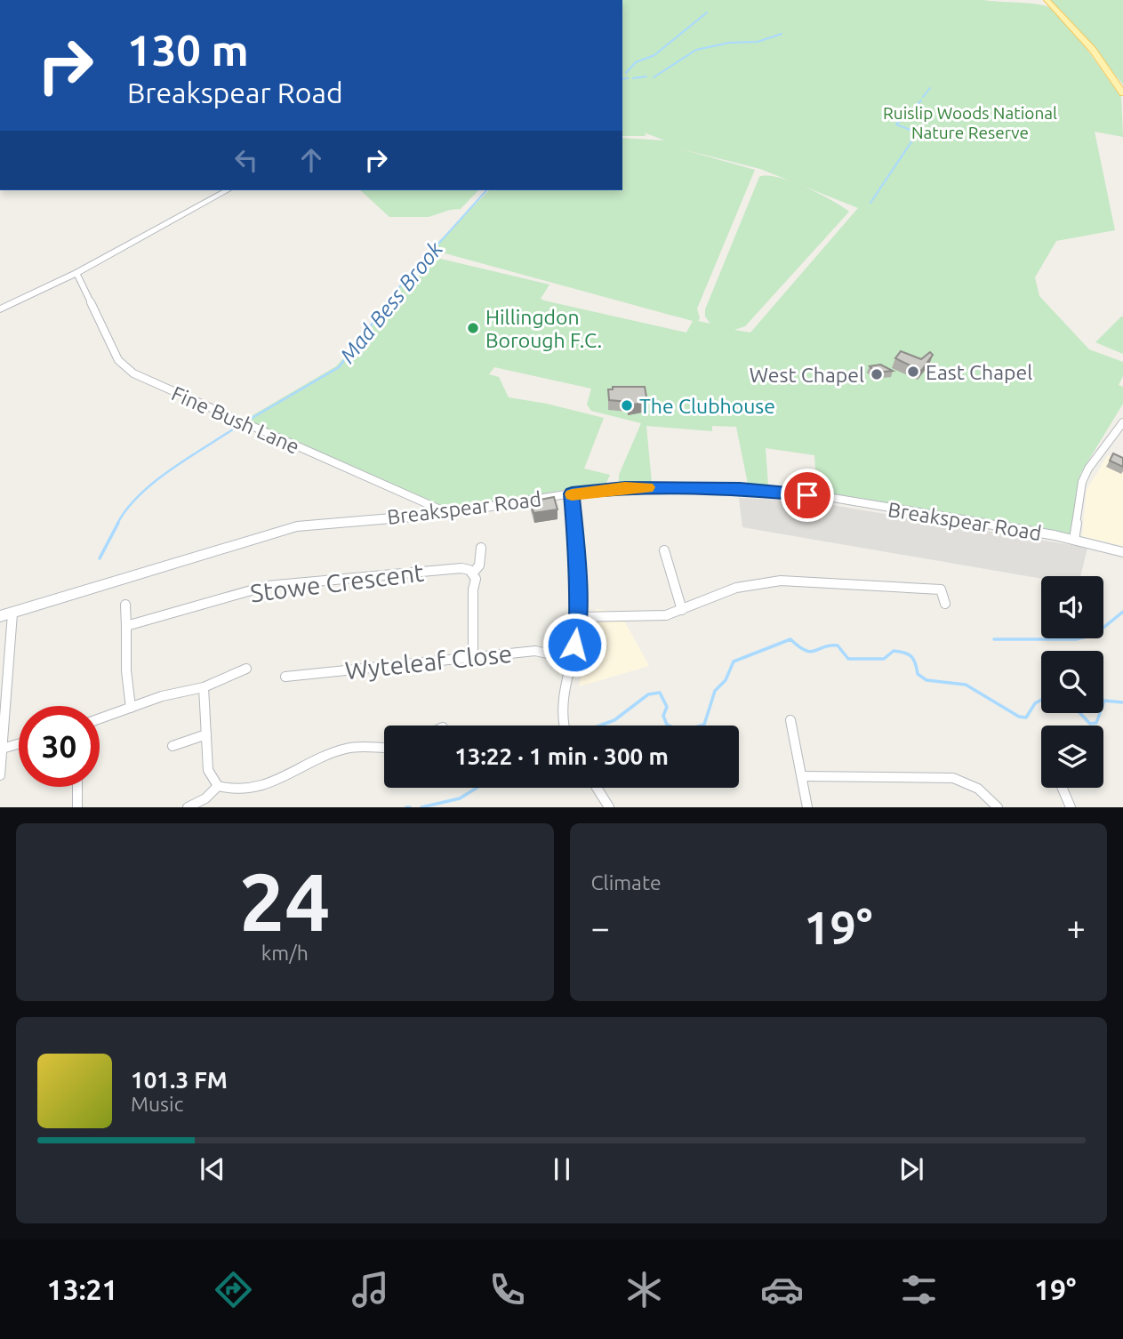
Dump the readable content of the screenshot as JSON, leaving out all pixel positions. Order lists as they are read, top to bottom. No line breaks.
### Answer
{"streets":{"street":["Fine Bush Lane","Breakspear Road","Stowe Crescent","Wyteleaf Close"]},"crossings":[["Fine Bush Lane","Breakspear Road"]],"water":["Mad Bess Brook"],"parks":["Ruislip Woods National Nature Reserve"],"places":["Hillingdon Borough F.C.","East Chapel","West Chapel","The Clubhouse"],"page":{"turn":["130 m","Breakspear Road"],"limit":"30","trip":"13:22 · 1 min · 300 m","tile":[["24","km/h"],"Climate"],"heat":["−","19°","+"],"song":["101.3 FM","Music"],"tabs":["13:21","19°"]}}
